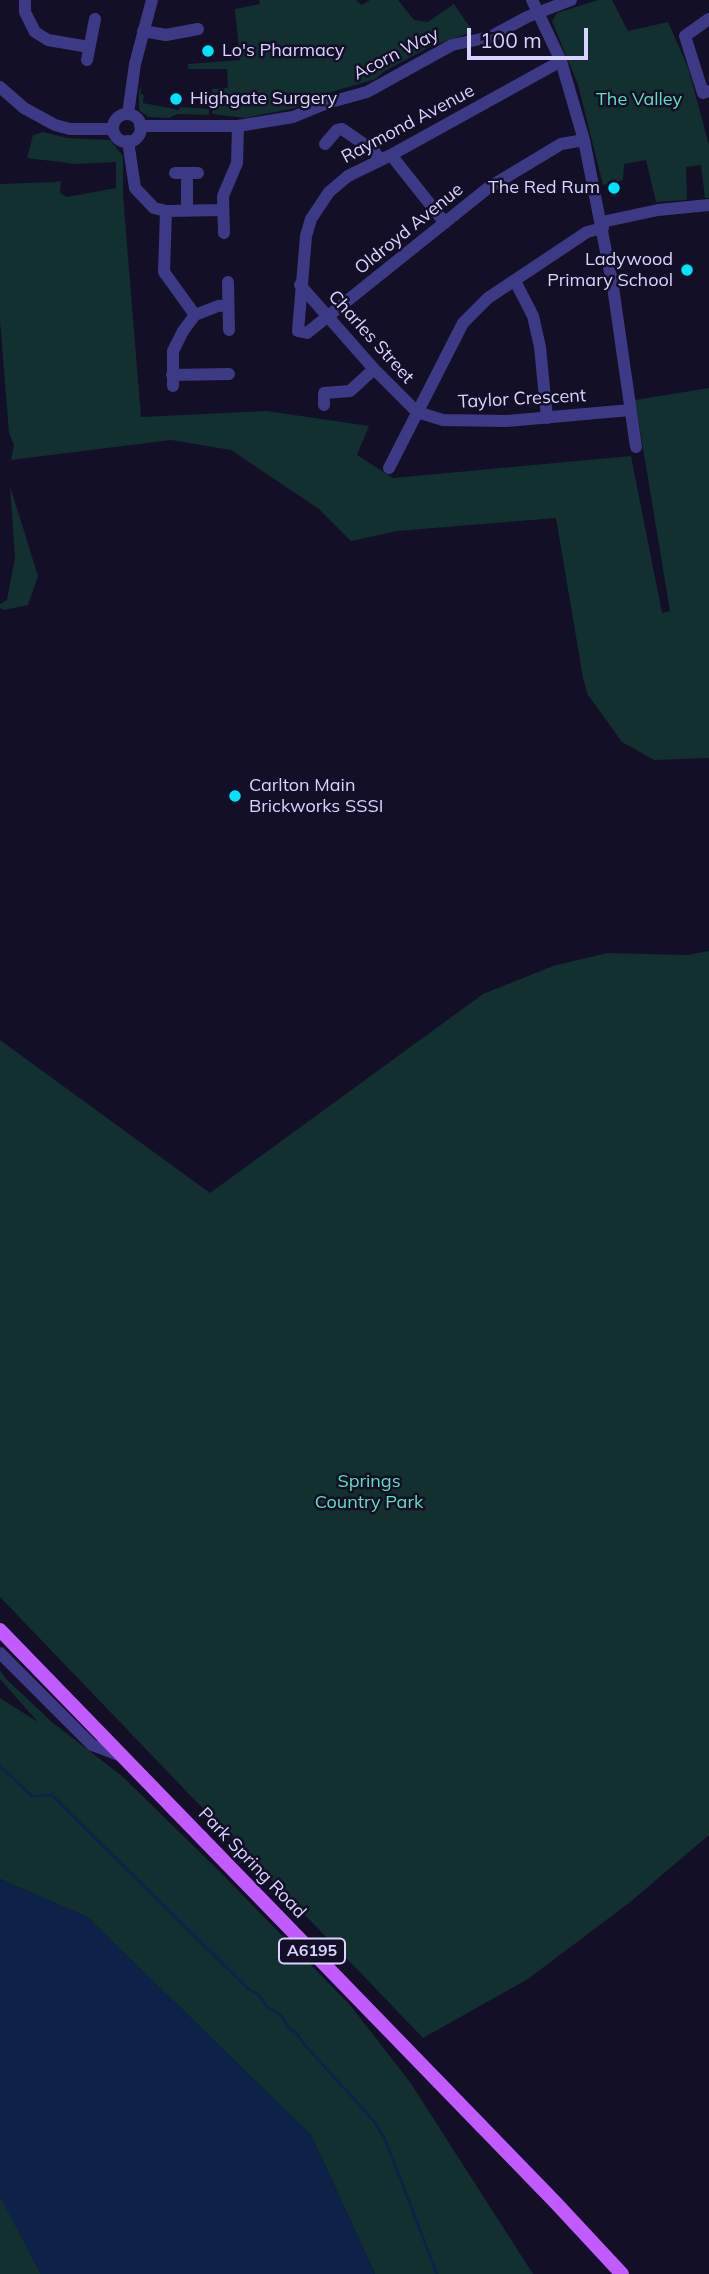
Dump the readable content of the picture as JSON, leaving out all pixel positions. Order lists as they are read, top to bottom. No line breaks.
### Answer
{"streets":{"main road":["Park Spring Road","A6195"],"street":["Acorn Way","Raymond Avenue","Oldroyd Avenue","Charles Street","Taylor Crescent"]},"crossings":[["Raymond Avenue","Oldroyd Avenue"],["Raymond Avenue","Charles Street"],["Oldroyd Avenue","Charles Street"],["Charles Street","Taylor Crescent"]],"parks":["The Valley","Springs Country Park"],"places":["Lo's Pharmacy","Highgate Surgery","The Red Rum","Ladywood Primary School","Carlton Main Brickworks SSSI"],"scale_bar":"100 m"}
